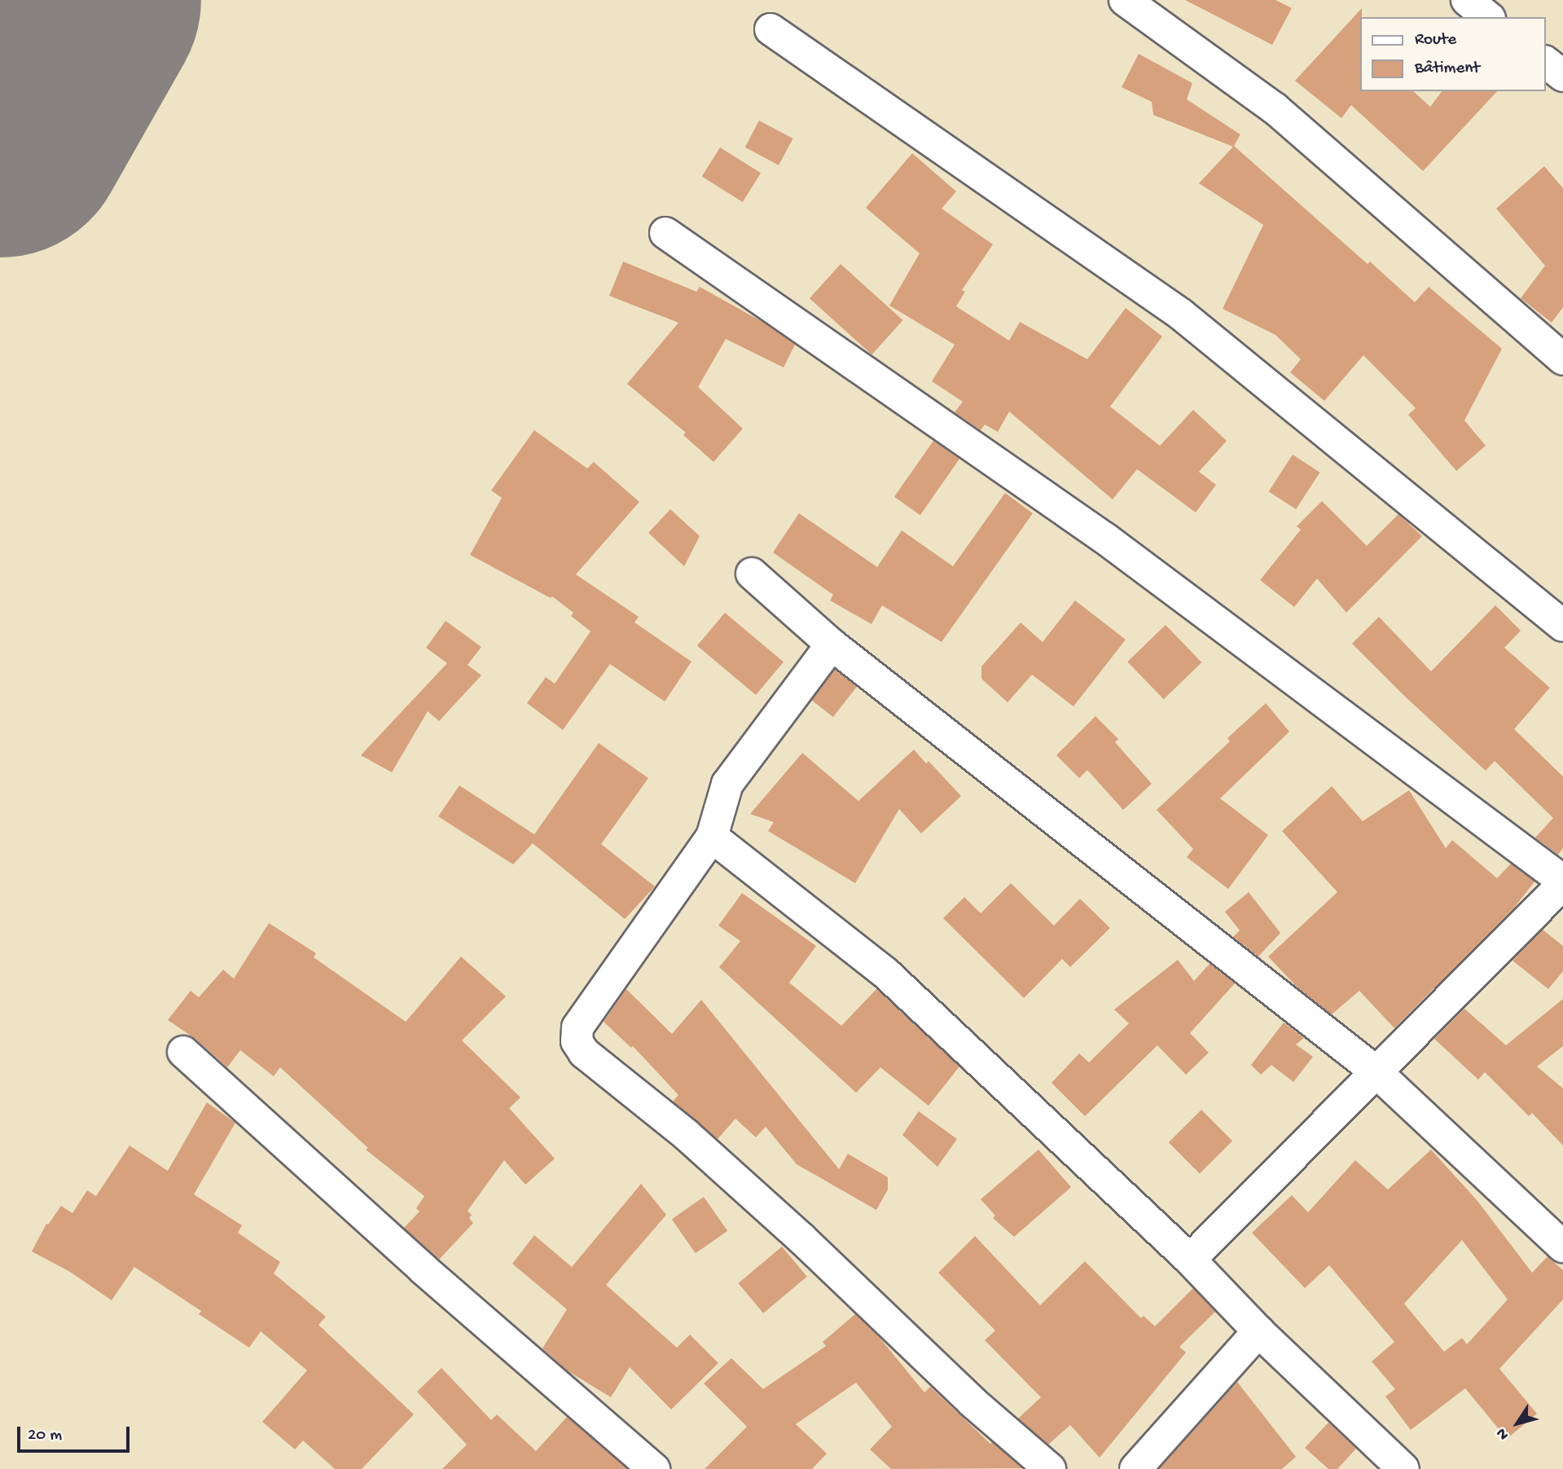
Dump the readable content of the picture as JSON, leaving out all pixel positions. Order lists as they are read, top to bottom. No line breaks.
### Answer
{"legend":["Route","Bâtiment"],"scale_bar":"20 m","north":"bottom left"}
